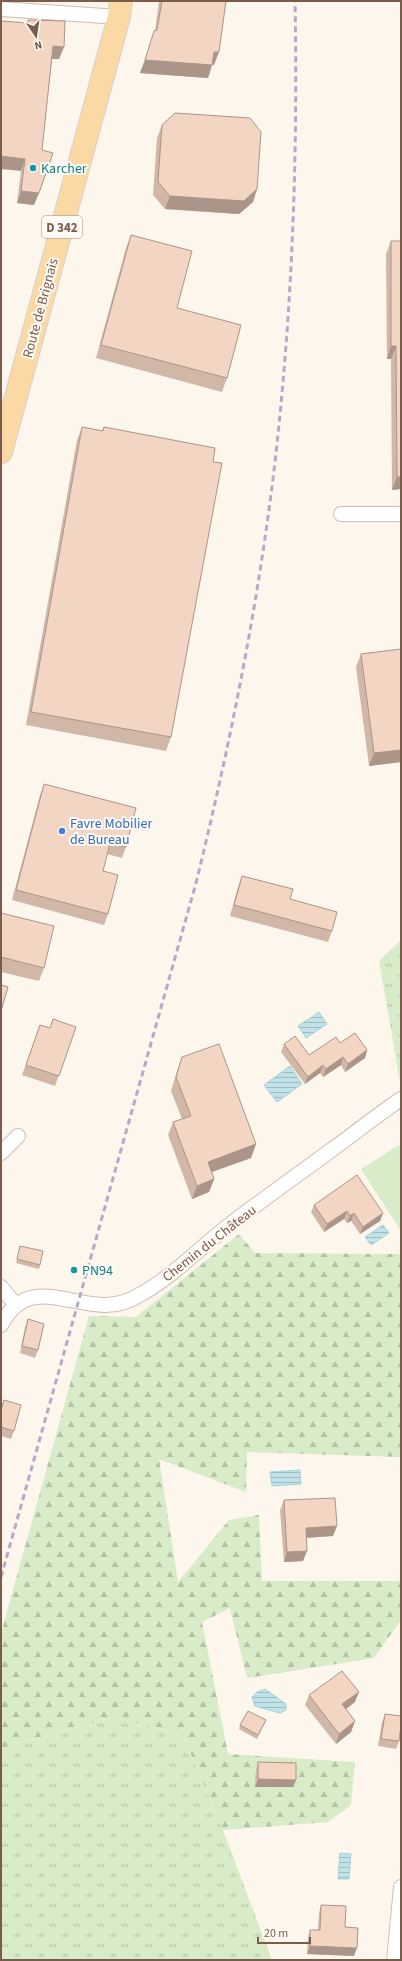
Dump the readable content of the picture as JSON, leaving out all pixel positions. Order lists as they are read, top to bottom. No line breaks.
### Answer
{"streets":{"main road":["D 342","Route de Brignais"],"street":["Chemin du Château"]},"places":["Karcher","Favre Mobilier de Bureau","PN94"],"scale_bar":"20 m","north":"bottom"}
